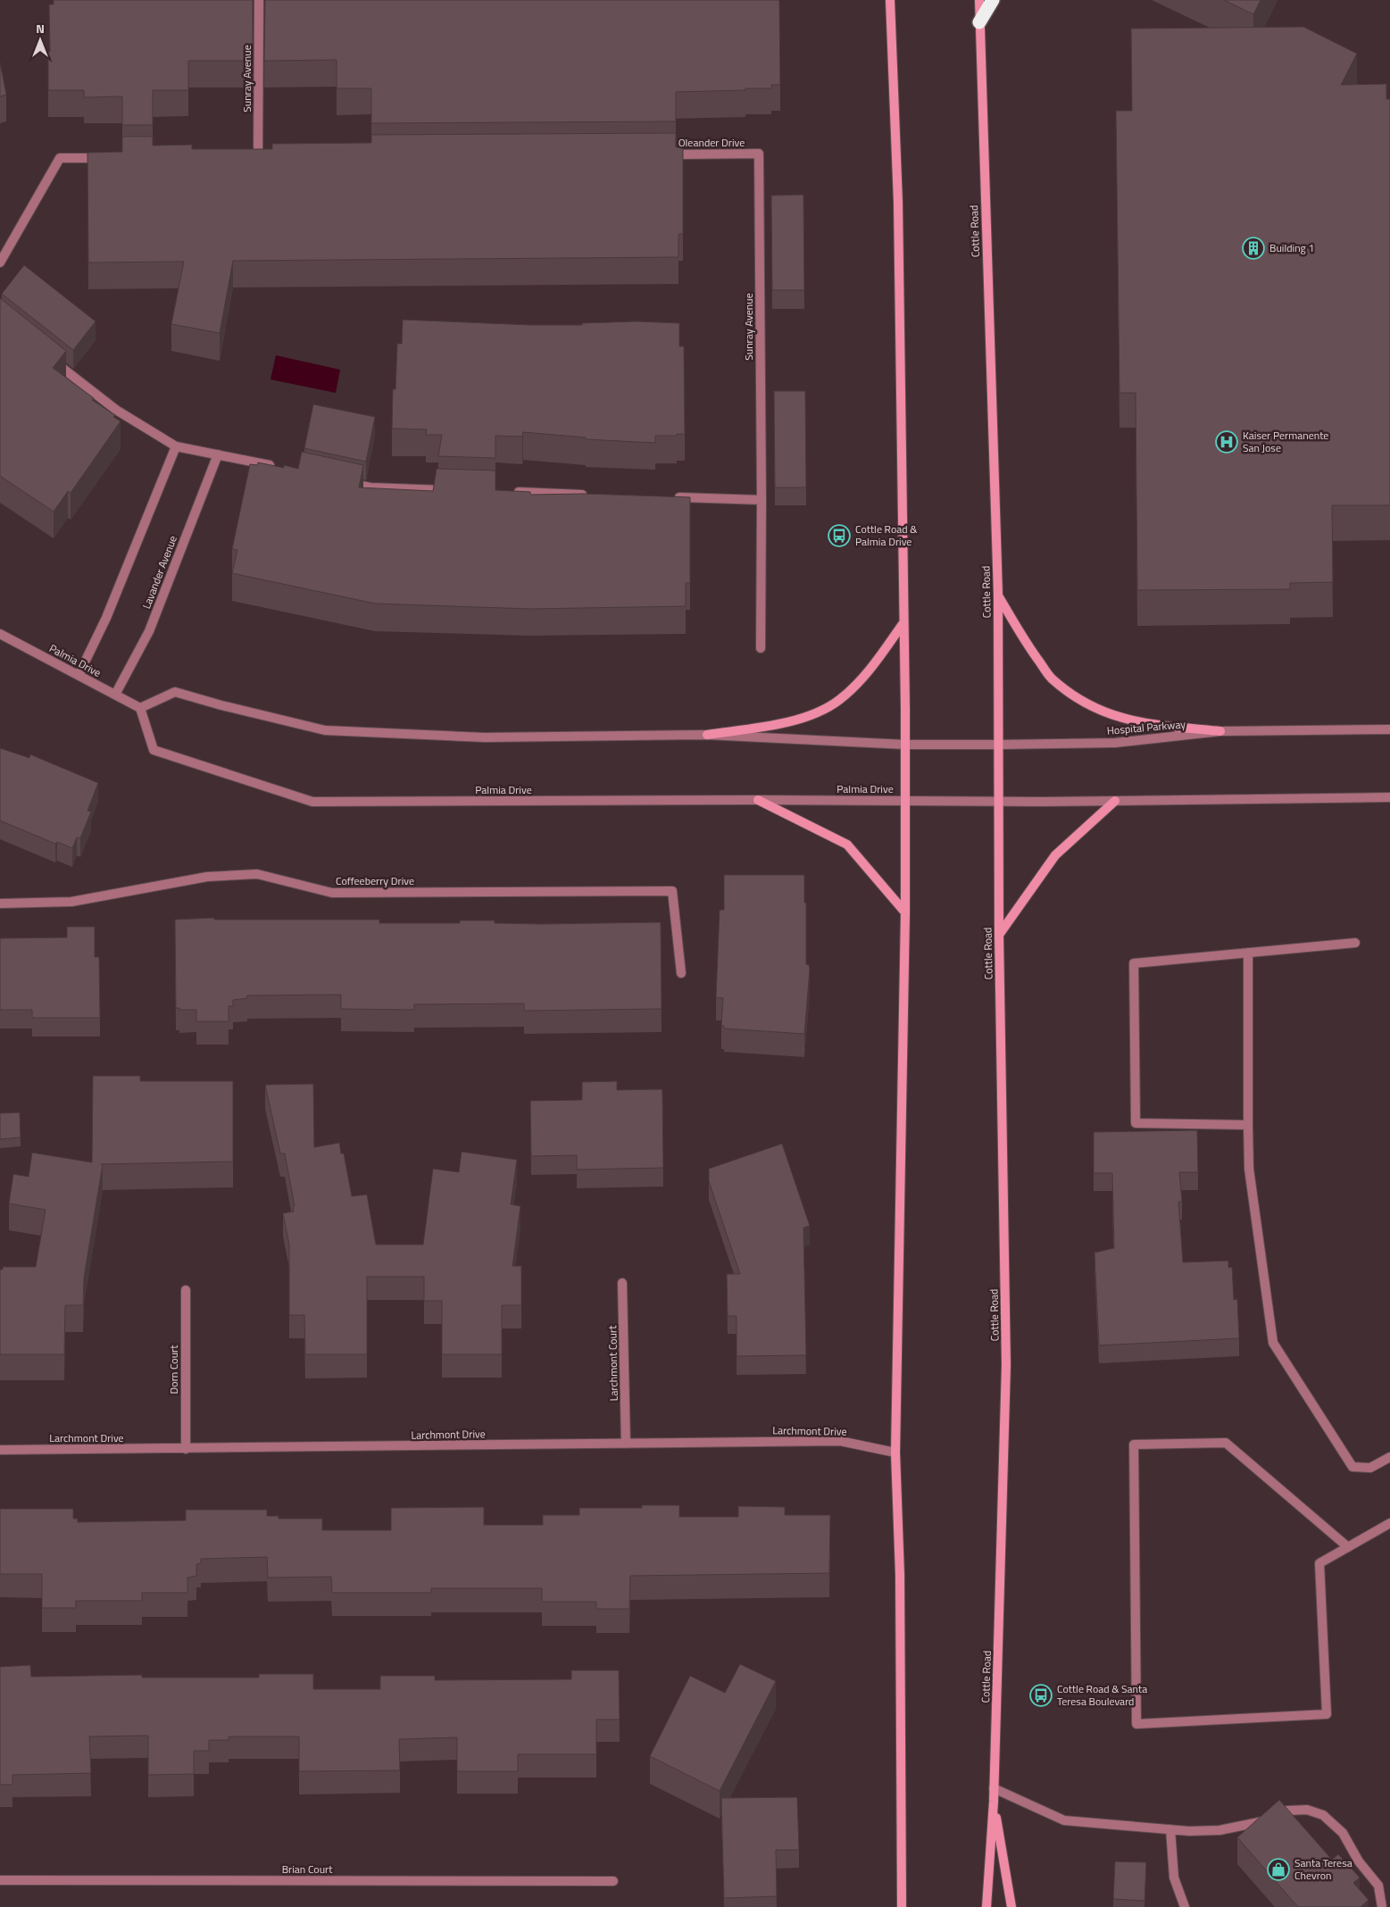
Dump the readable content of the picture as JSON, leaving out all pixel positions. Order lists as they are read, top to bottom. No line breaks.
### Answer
{"streets":{"main road":["Cottle Road"],"street":["Sunray Avenue","Oleander Drive","Lavander Avenue","Palmia Drive","Hospital Parkway","Coffeeberry Drive","Larchmont Court","Dorn Court","Larchmont Drive","Brian Court"]},"crossings":[["Sunray Avenue","Oleander Drive"],["Cottle Road","Hospital Parkway"],["Lavander Avenue","Palmia Drive"],["Larchmont Court","Larchmont Drive"],["Dorn Court","Larchmont Drive"]],"places":{"building":["Building 1"],"hospital":["Kaiser Permanente San Jose"],"bus stop":["Cottle Road & Palmia Drive","Cottle Road & Santa Teresa Boulevard"],"shop":["Santa Teresa Chevron"]},"north":"top"}
